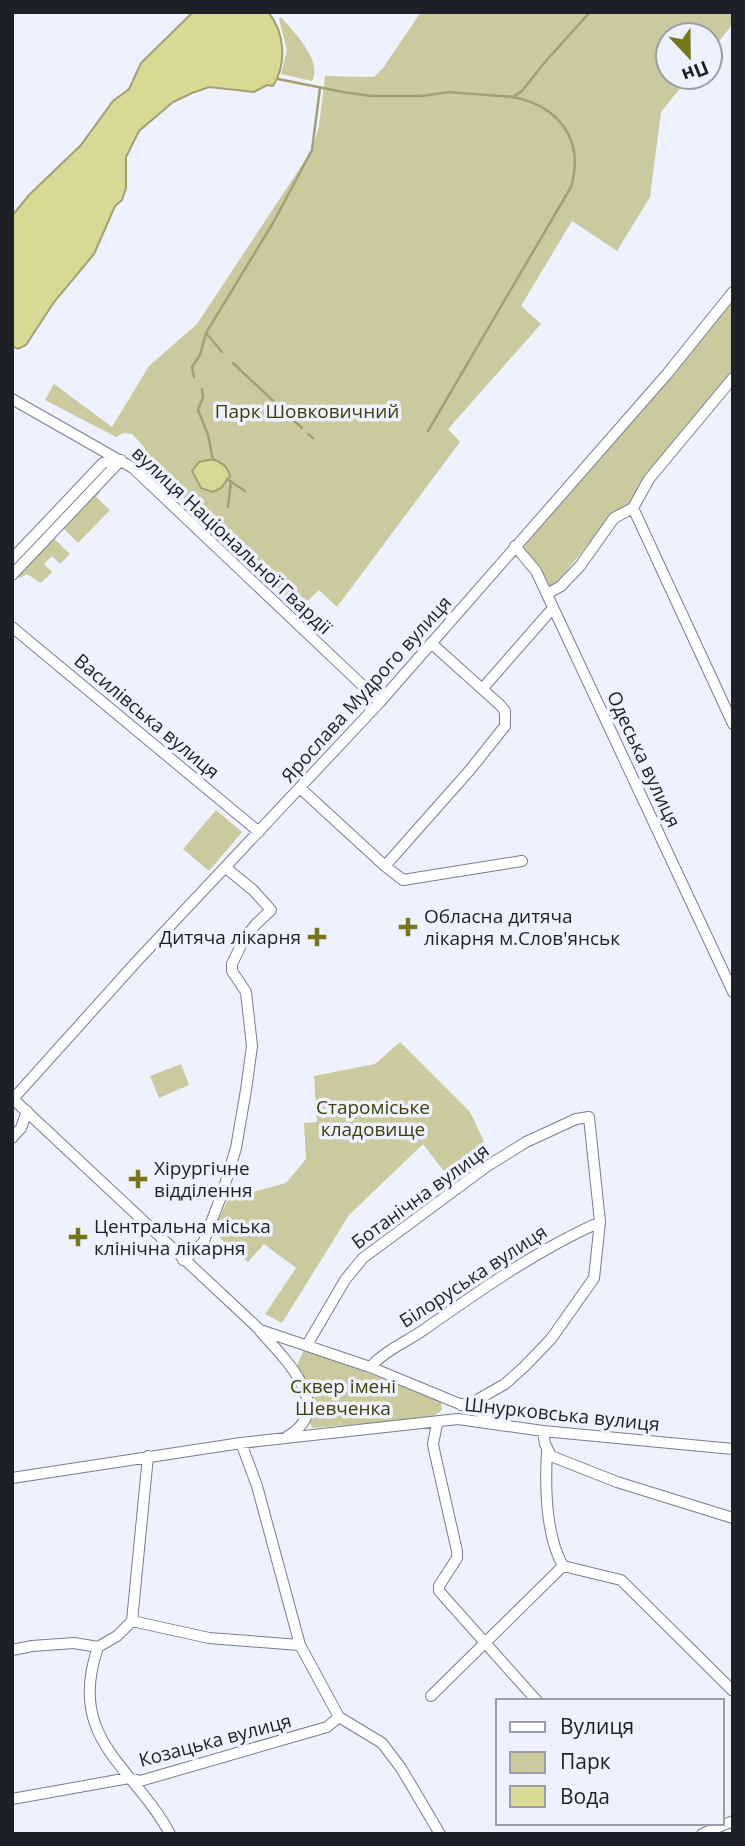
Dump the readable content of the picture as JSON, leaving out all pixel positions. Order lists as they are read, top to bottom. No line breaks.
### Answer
{"streets":{"street":["вулиця Національної Гвардії","Ярослава Мудрого вулиця","Василівська вулиця","Одеська вулиця","Ботанічна вулиця","Білоруська вулиця","Шнурковська вулиця","Козацька вулиця"]},"crossings":[["вулиця Національної Гвардії","Ярослава Мудрого вулиця"],["Ярослава Мудрого вулиця","Василівська вулиця"],["Ярослава Мудрого вулиця","Одеська вулиця"],["Ботанічна вулиця","Білоруська вулиця"]],"parks":["Парк Шовковичний","Староміське кладовище","Сквер імені Шевченка"],"places":{"health":["Обласна дитяча лікарня м.Слов'янськ","Дитяча лікарня","Хірургічне відділення","Центральна міська клінічна лікарня"]},"legend":["Вулиця","Парк","Вода"],"north":"bottom"}
